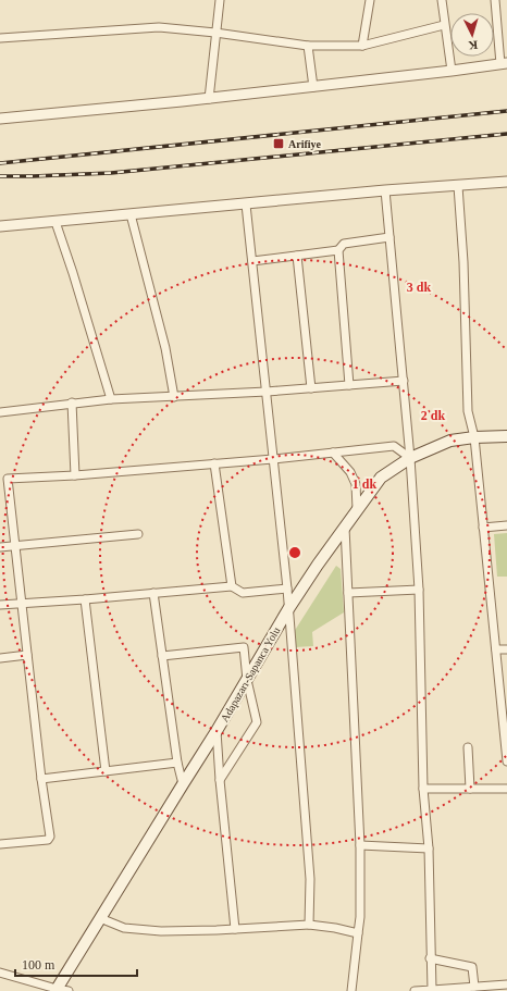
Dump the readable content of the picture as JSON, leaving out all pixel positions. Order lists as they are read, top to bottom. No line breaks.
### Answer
{"streets":{"main road":["Adapazarı-Sapanca Yolu"]},"places":{"transit":["Arifiye"]},"scale_bar":"100 m","north":"bottom","rings":["3 dk","2 dk","1 dk"]}
